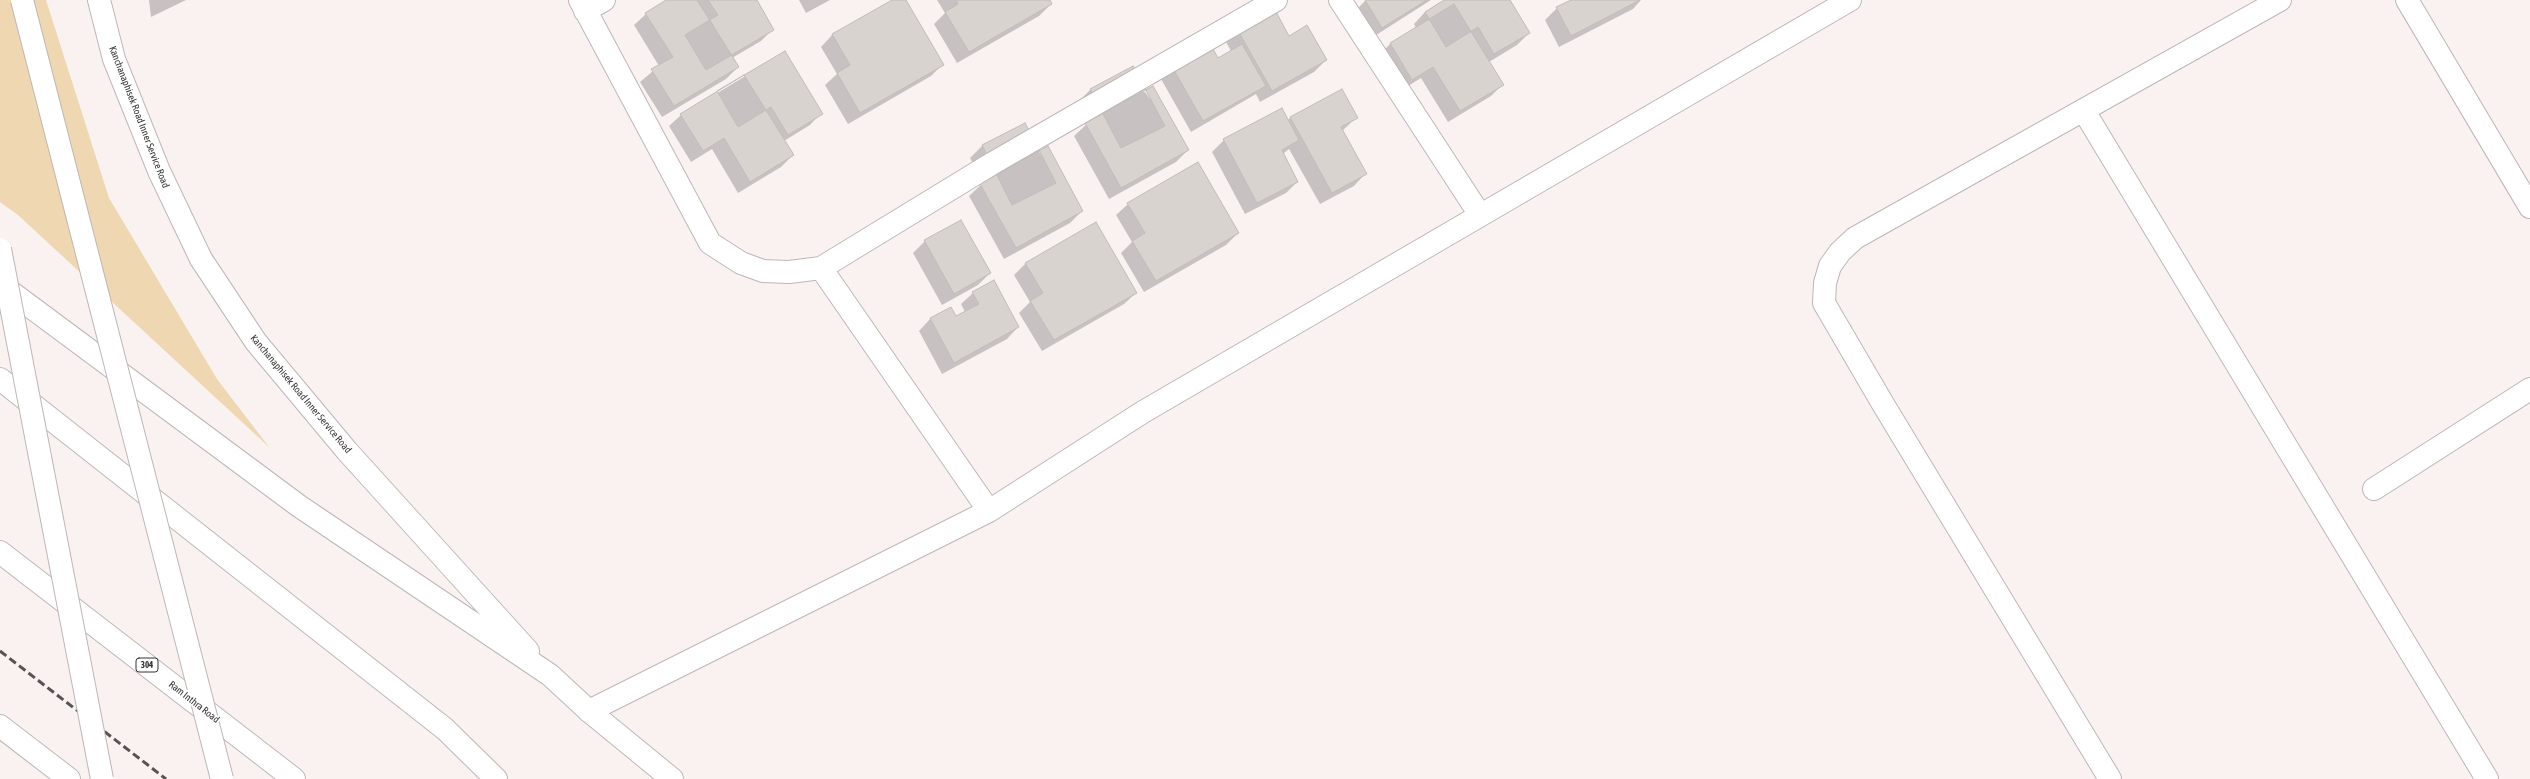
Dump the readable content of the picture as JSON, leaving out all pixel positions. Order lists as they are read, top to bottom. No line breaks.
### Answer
{"streets":{"main road":["Kanchanaphisek Road Inner Service Road","304","Ram Inthra Road"]}}
